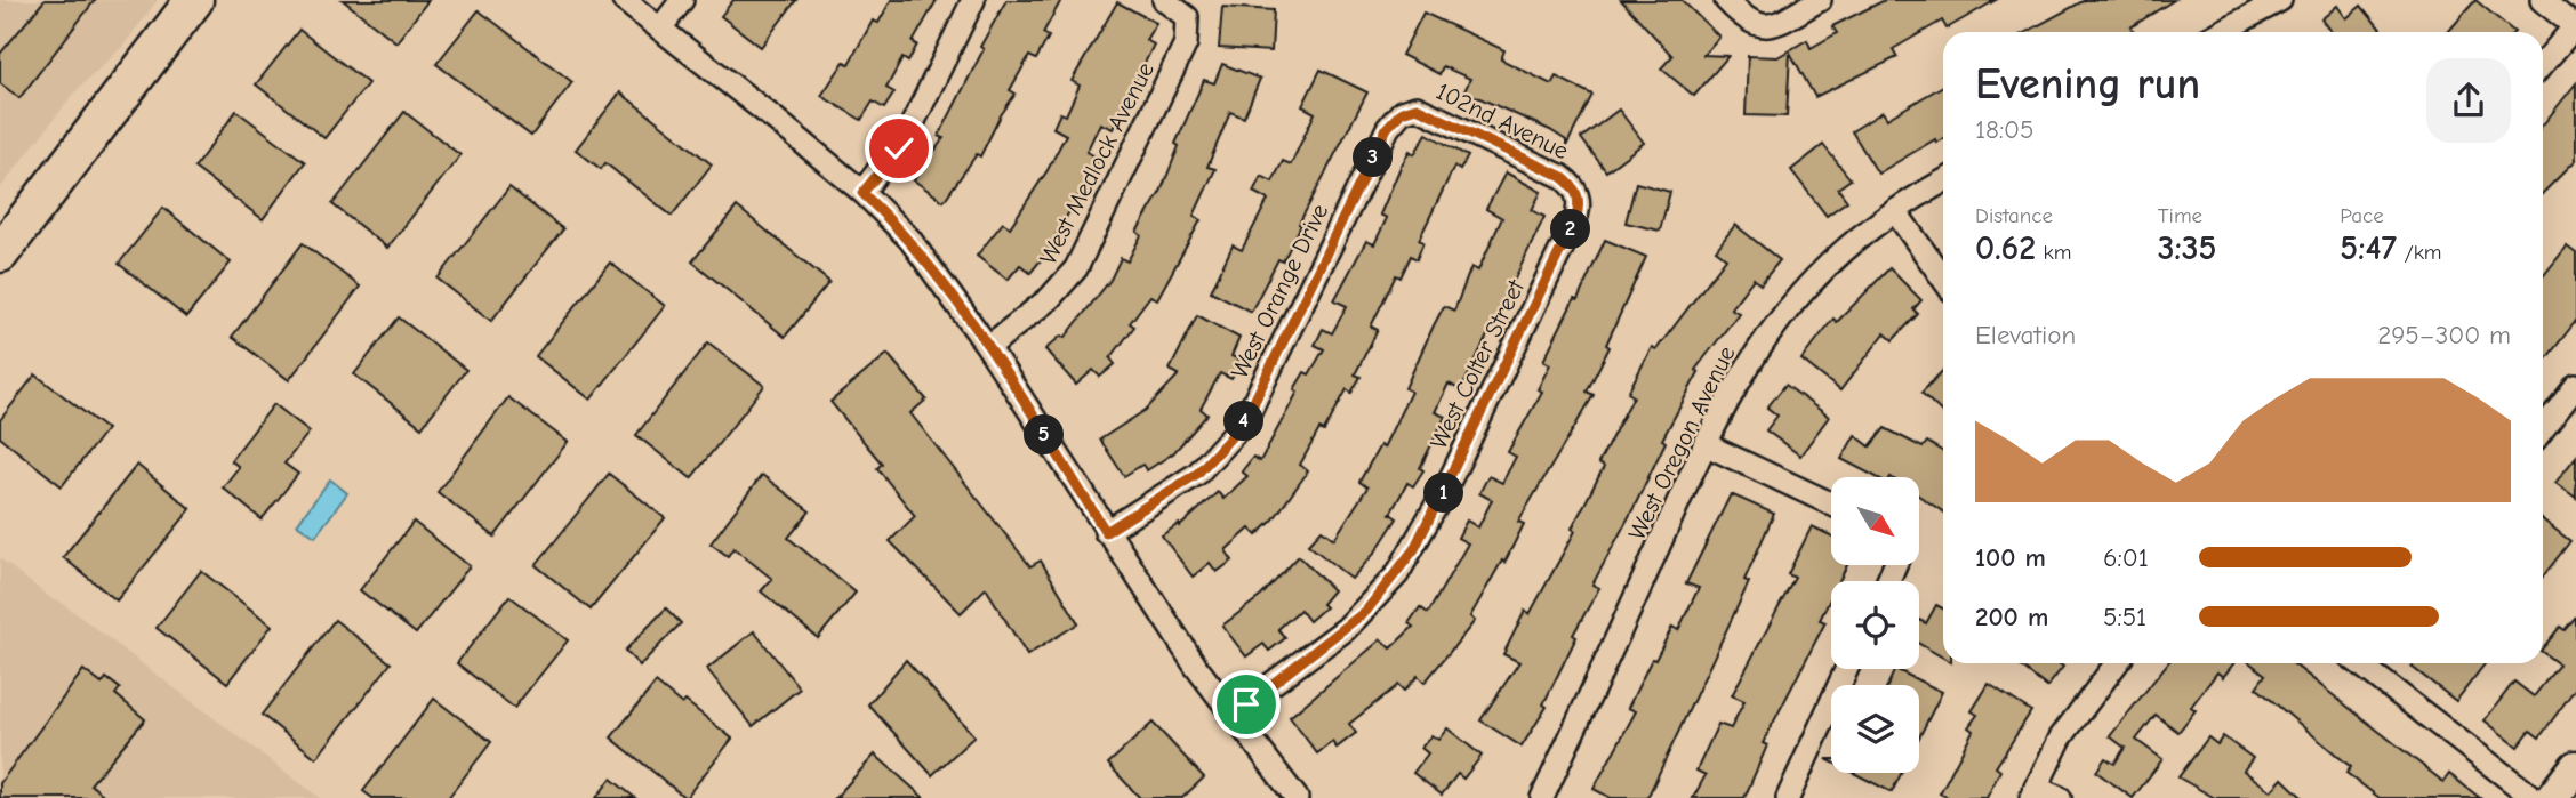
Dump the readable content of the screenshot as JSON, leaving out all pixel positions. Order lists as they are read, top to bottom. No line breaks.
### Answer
{"streets":{"street":["102nd Avenue","West Medlock Avenue","West Orange Drive","West Colter Street","West Oregon Avenue"]},"crossings":[["102nd Avenue","West Orange Drive"],["102nd Avenue","West Colter Street"]],"north":"bottom right","page":{"heading":["Evening run","18:05"],"pins":["3","2","4","5","1"],"stats":[["Distance","0.62 km"],["Time","3:35"],["Pace","5:47 /km"]],"chart":["Elevation","295–300 m"],"list":[{"name":"100 m","note":"6:01"},{"name":"200 m","note":"5:51"}]}}
